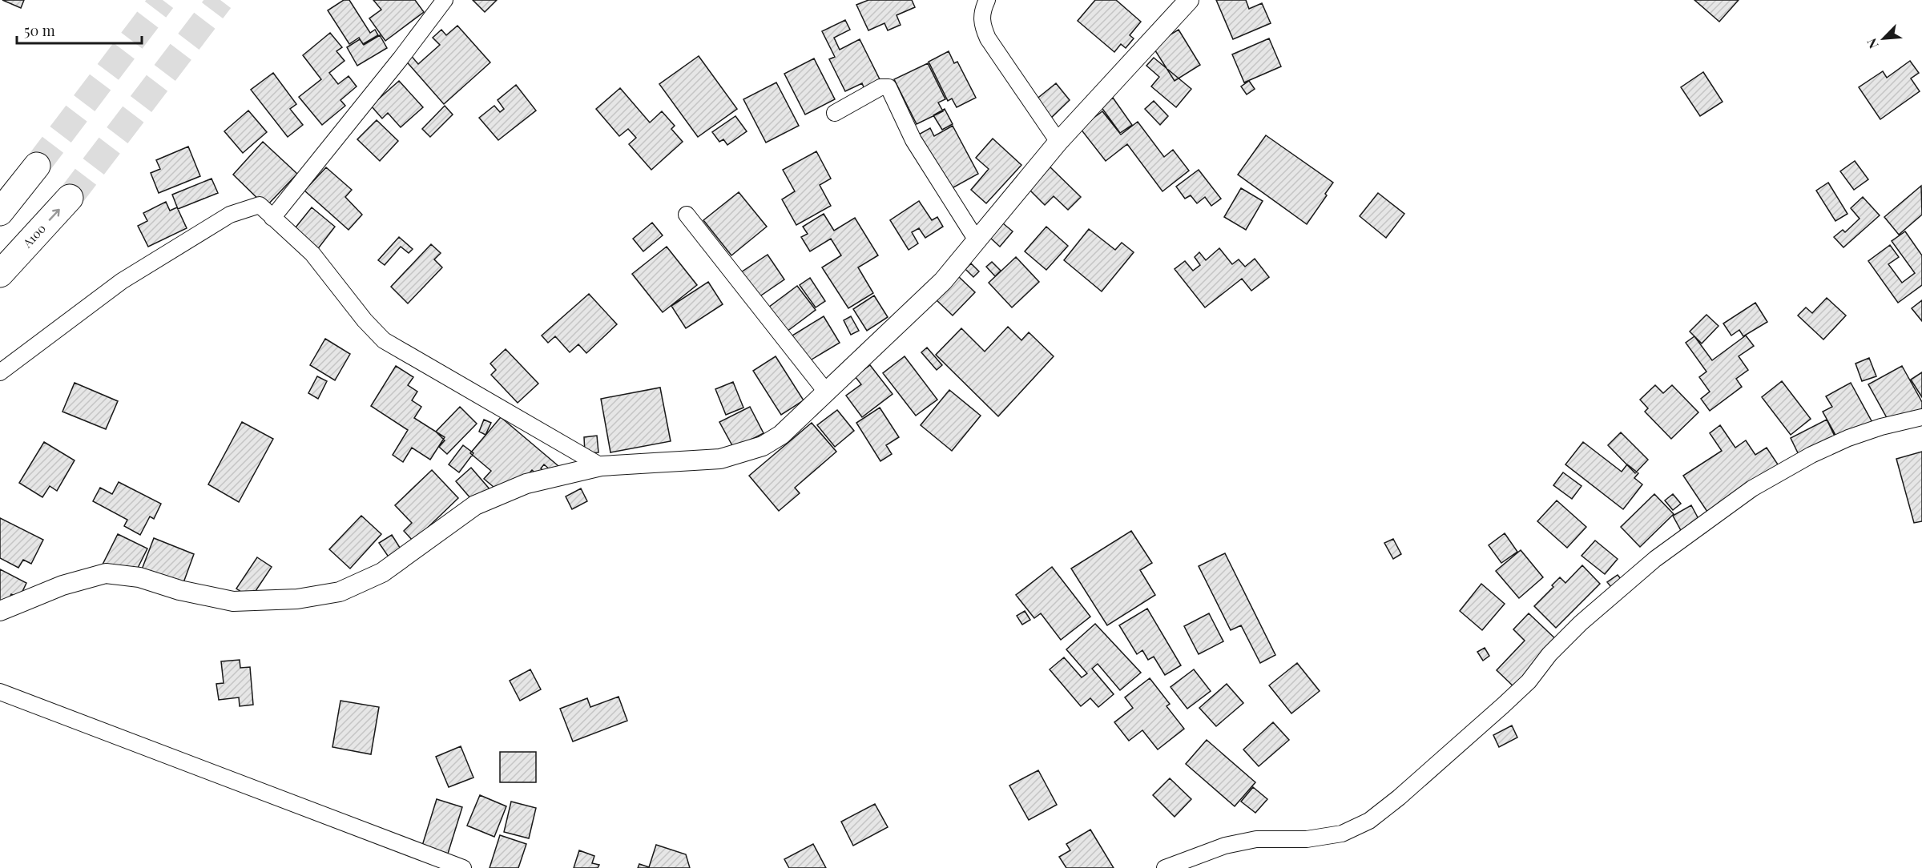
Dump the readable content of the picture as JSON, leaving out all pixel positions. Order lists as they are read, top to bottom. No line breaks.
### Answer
{"streets":{"highway":["A100"]},"scale_bar":"50 m","north":"bottom left"}
